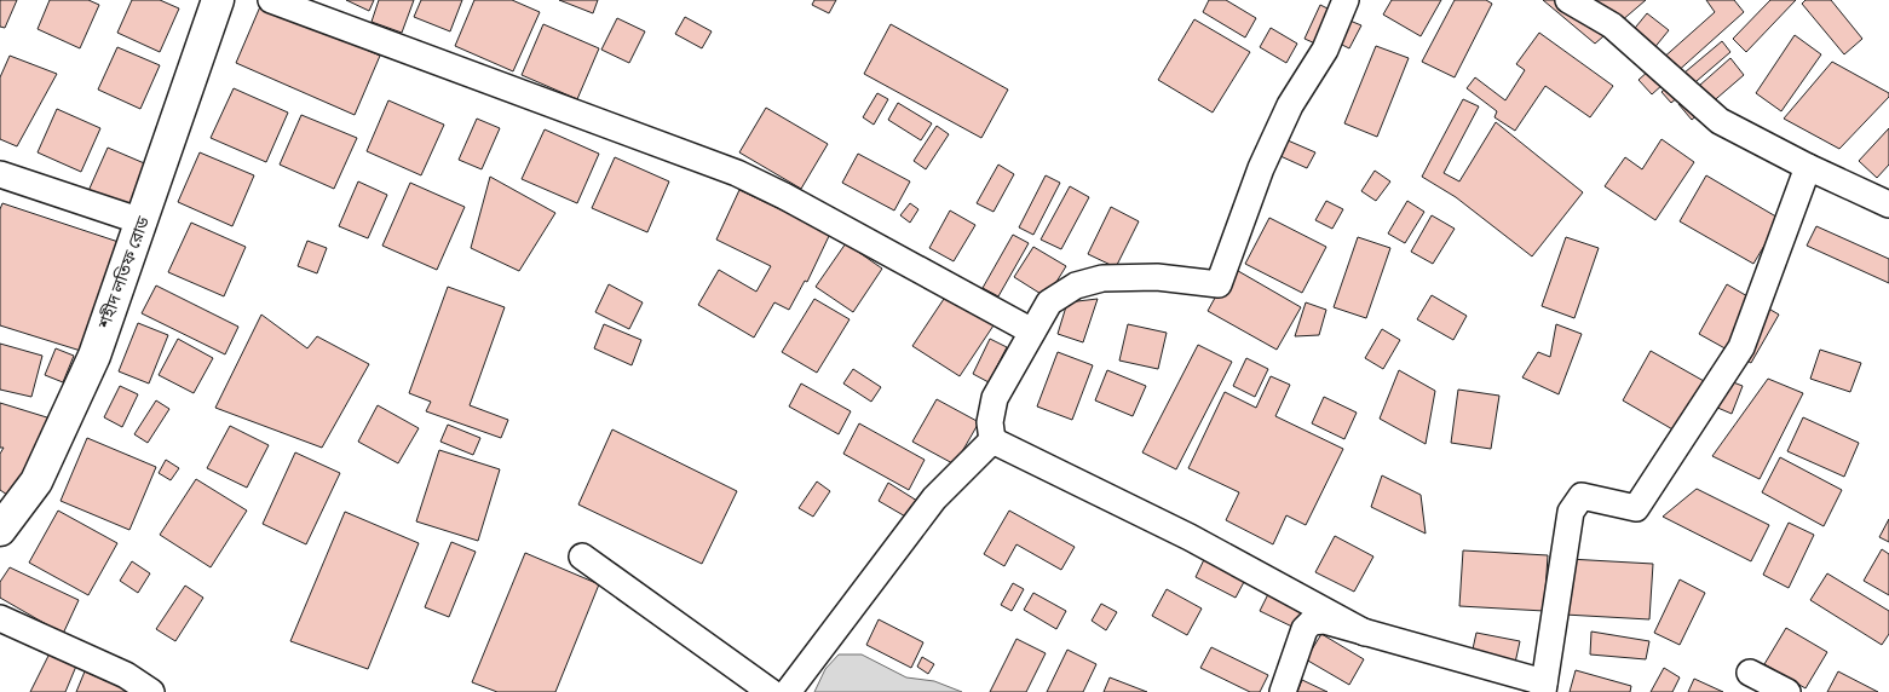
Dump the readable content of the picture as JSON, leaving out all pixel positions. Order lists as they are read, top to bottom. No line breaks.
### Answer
{"streets":{"street":["শহীদ লতিফ রোড"]}}
